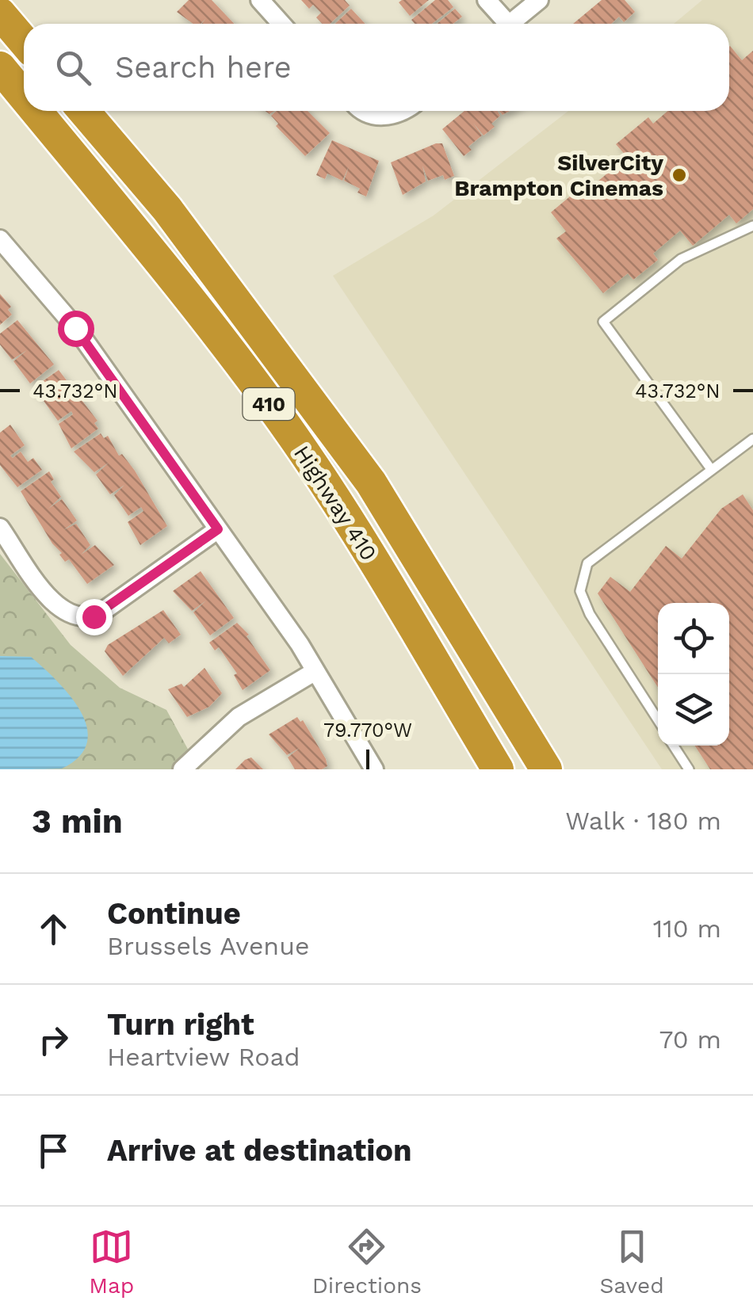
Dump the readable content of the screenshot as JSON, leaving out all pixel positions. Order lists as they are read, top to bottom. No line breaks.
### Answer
{"streets":{"highway":["410","Highway 410"]},"places":["SilverCity Brampton Cinemas"],"page":{"search":"Search here","heading":["3 min","Walk · 180 m"],"list":[["Continue","Brussels Avenue","110 m"],["Turn right","Heartview Road","70 m"],"Arrive at destination"],"nav":["Map","Directions","Saved"]},"coordinates":["43.732°N","79.770°W"]}
